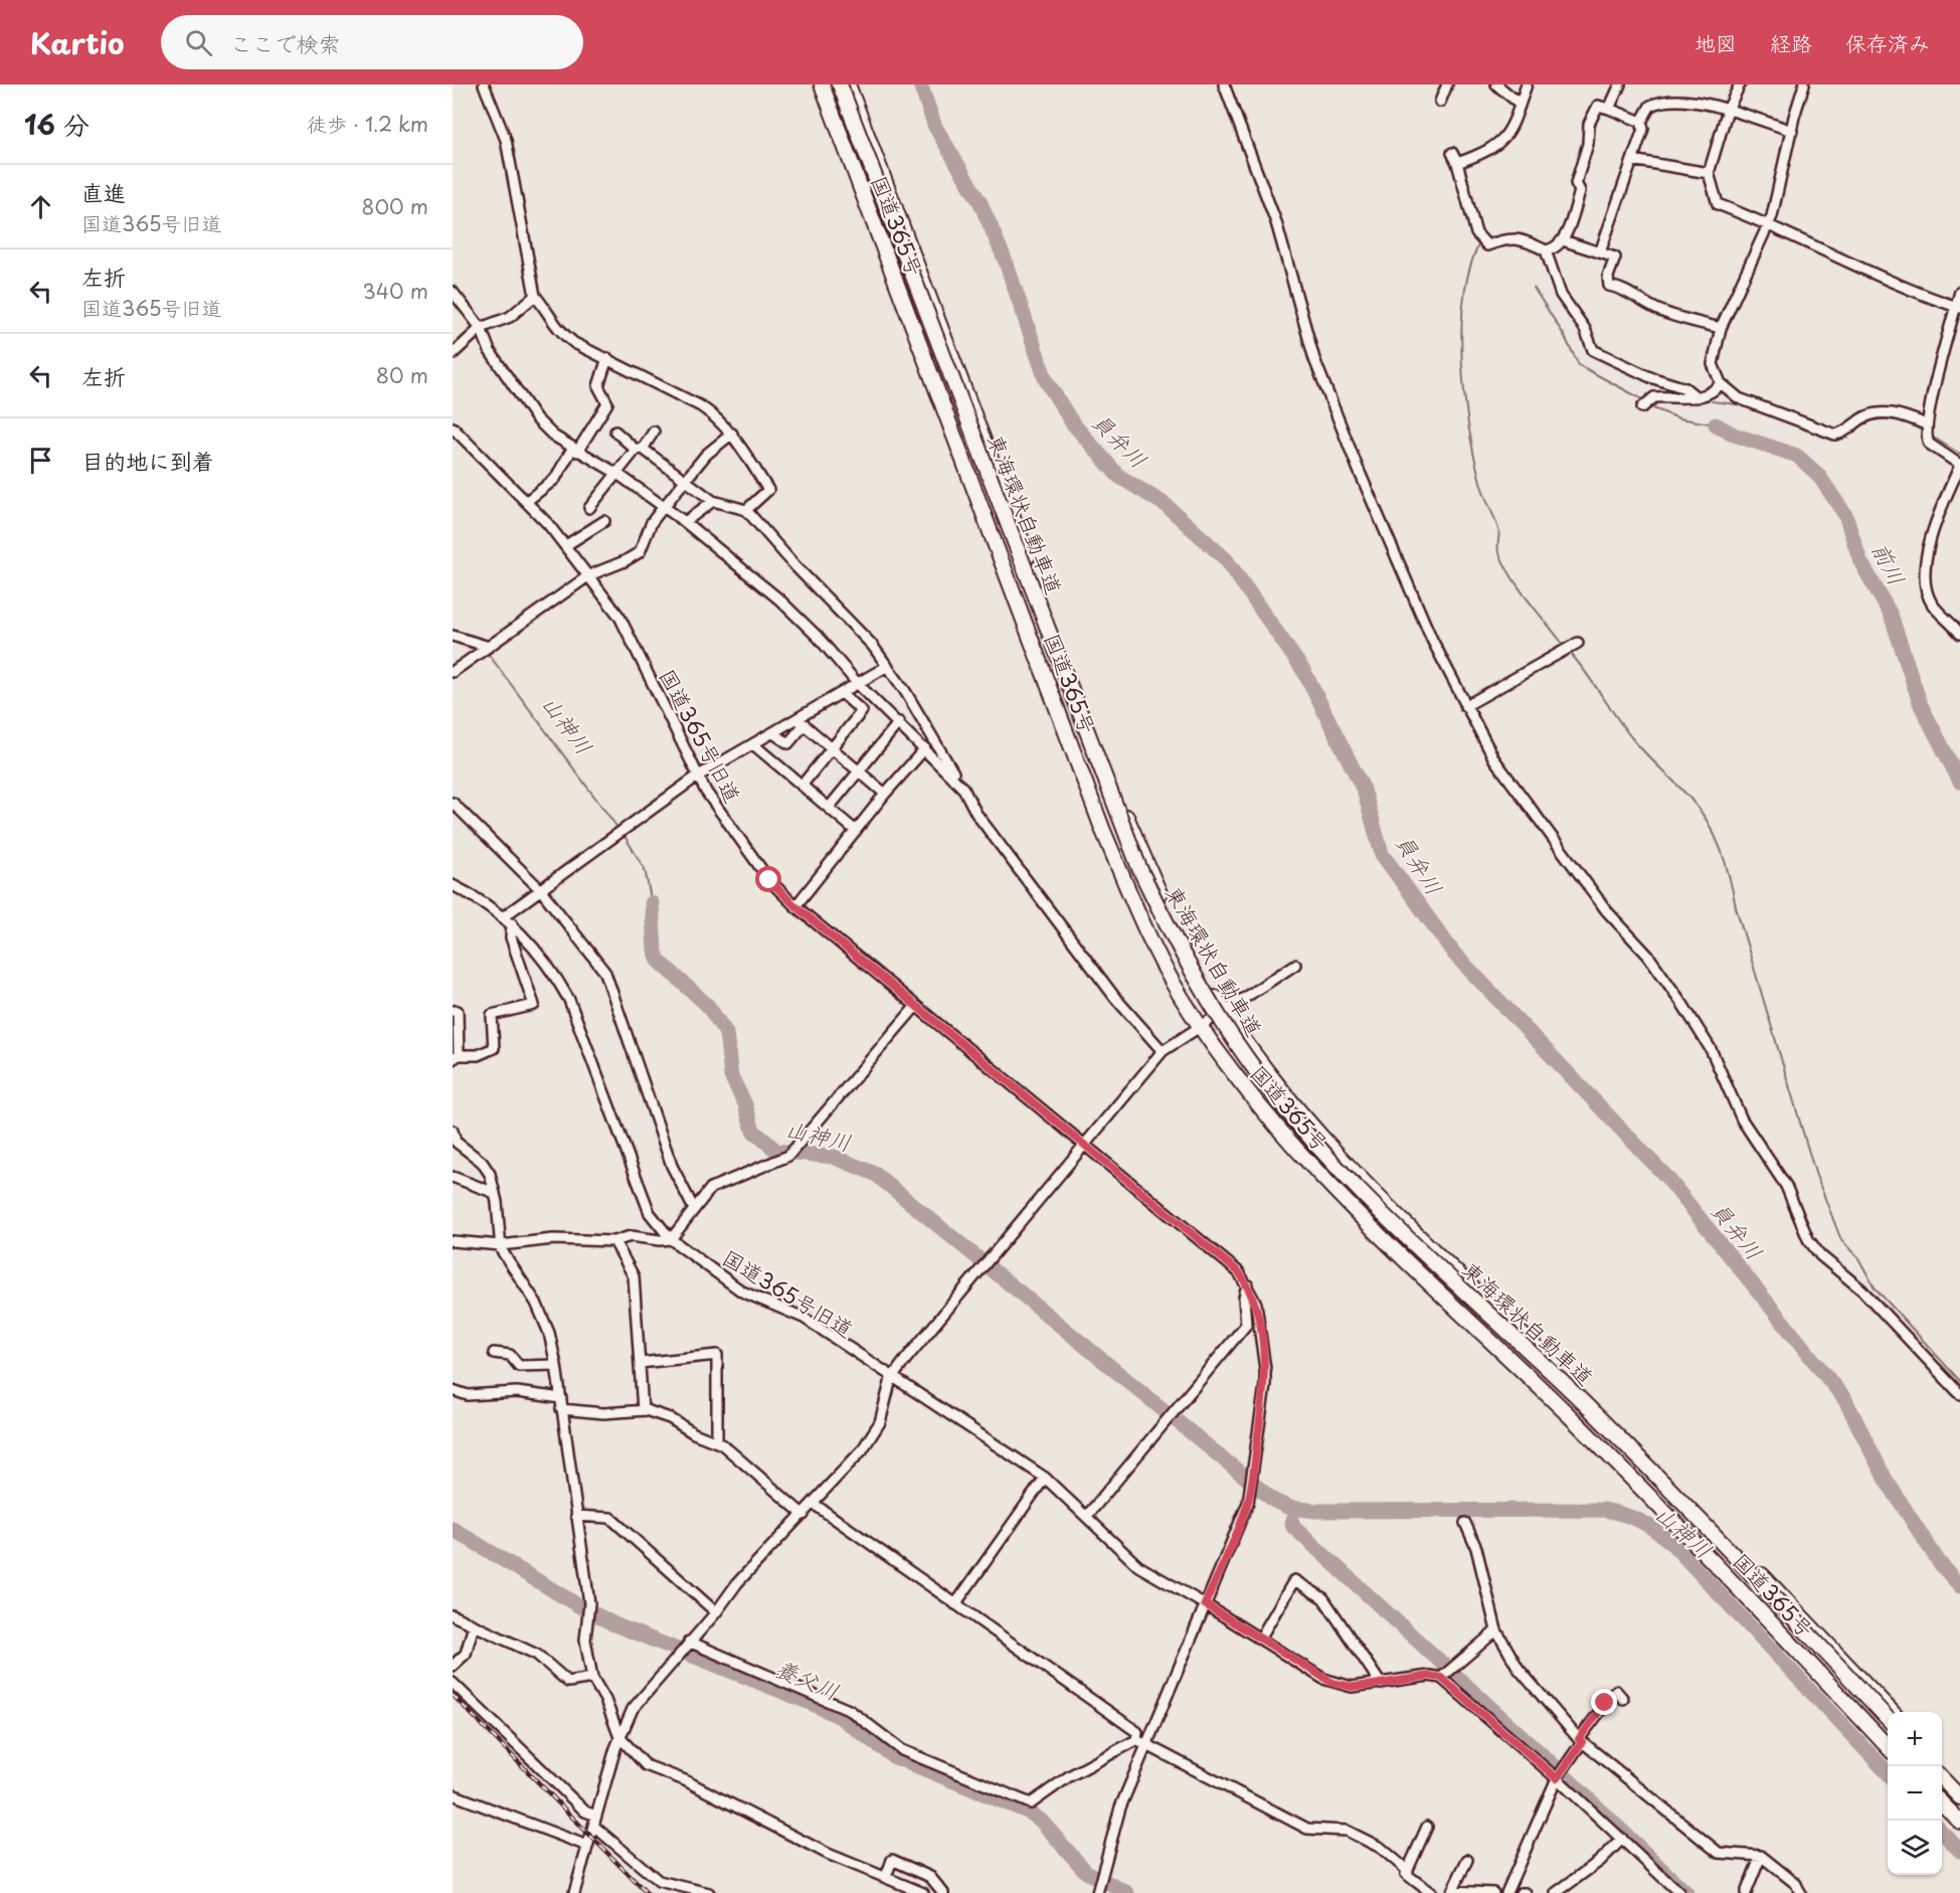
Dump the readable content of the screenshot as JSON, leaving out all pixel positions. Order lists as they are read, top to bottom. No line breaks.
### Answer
{"streets":{"highway":["国道365号","東海環状自動車道"],"street":["国道365号旧道"]},"water":["員弁川","前川","山神川","養父川"],"page":{"header":"Kartio","search":"ここで検索","nav":["地図","経路","保存済み"],"heading":["16 分","徒歩 · 1.2 km"],"list":[["直進","国道365号旧道","800 m"],["左折","国道365号旧道","340 m"],["左折","80 m"],"目的地に到着"],"map_buttons":["+","−"]}}
